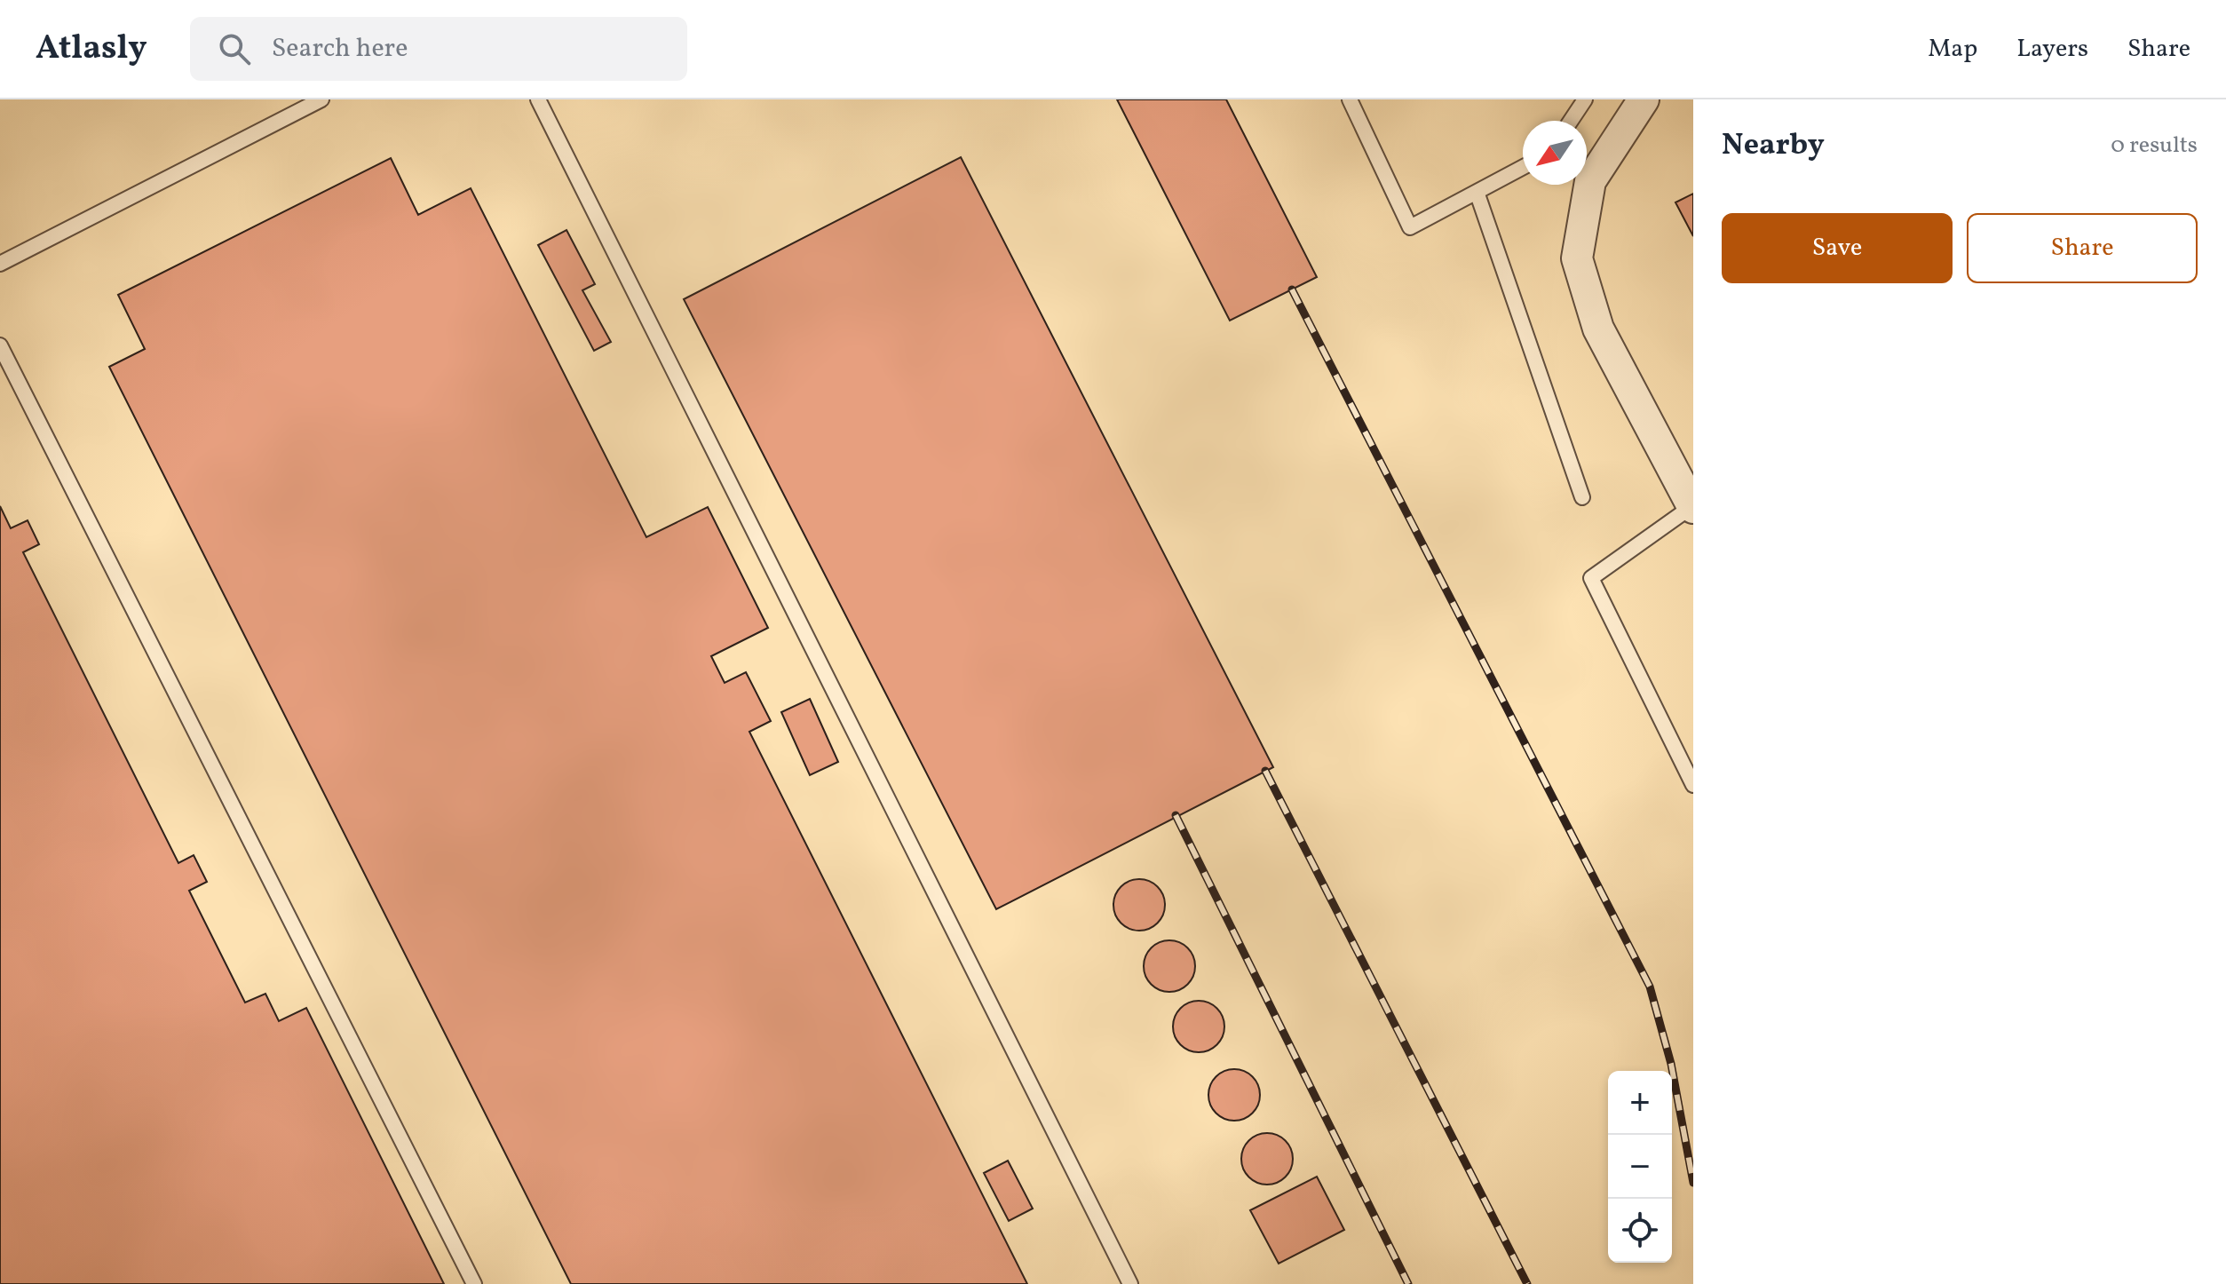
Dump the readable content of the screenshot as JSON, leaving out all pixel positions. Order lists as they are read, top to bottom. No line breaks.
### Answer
{"north":"bottom left","page":{"header":"Atlasly","search":"Search here","nav":["Map","Layers","Share"],"heading":["Nearby","0 results"],"buttons":["Save","Share"],"map_buttons":["+","−"]}}
